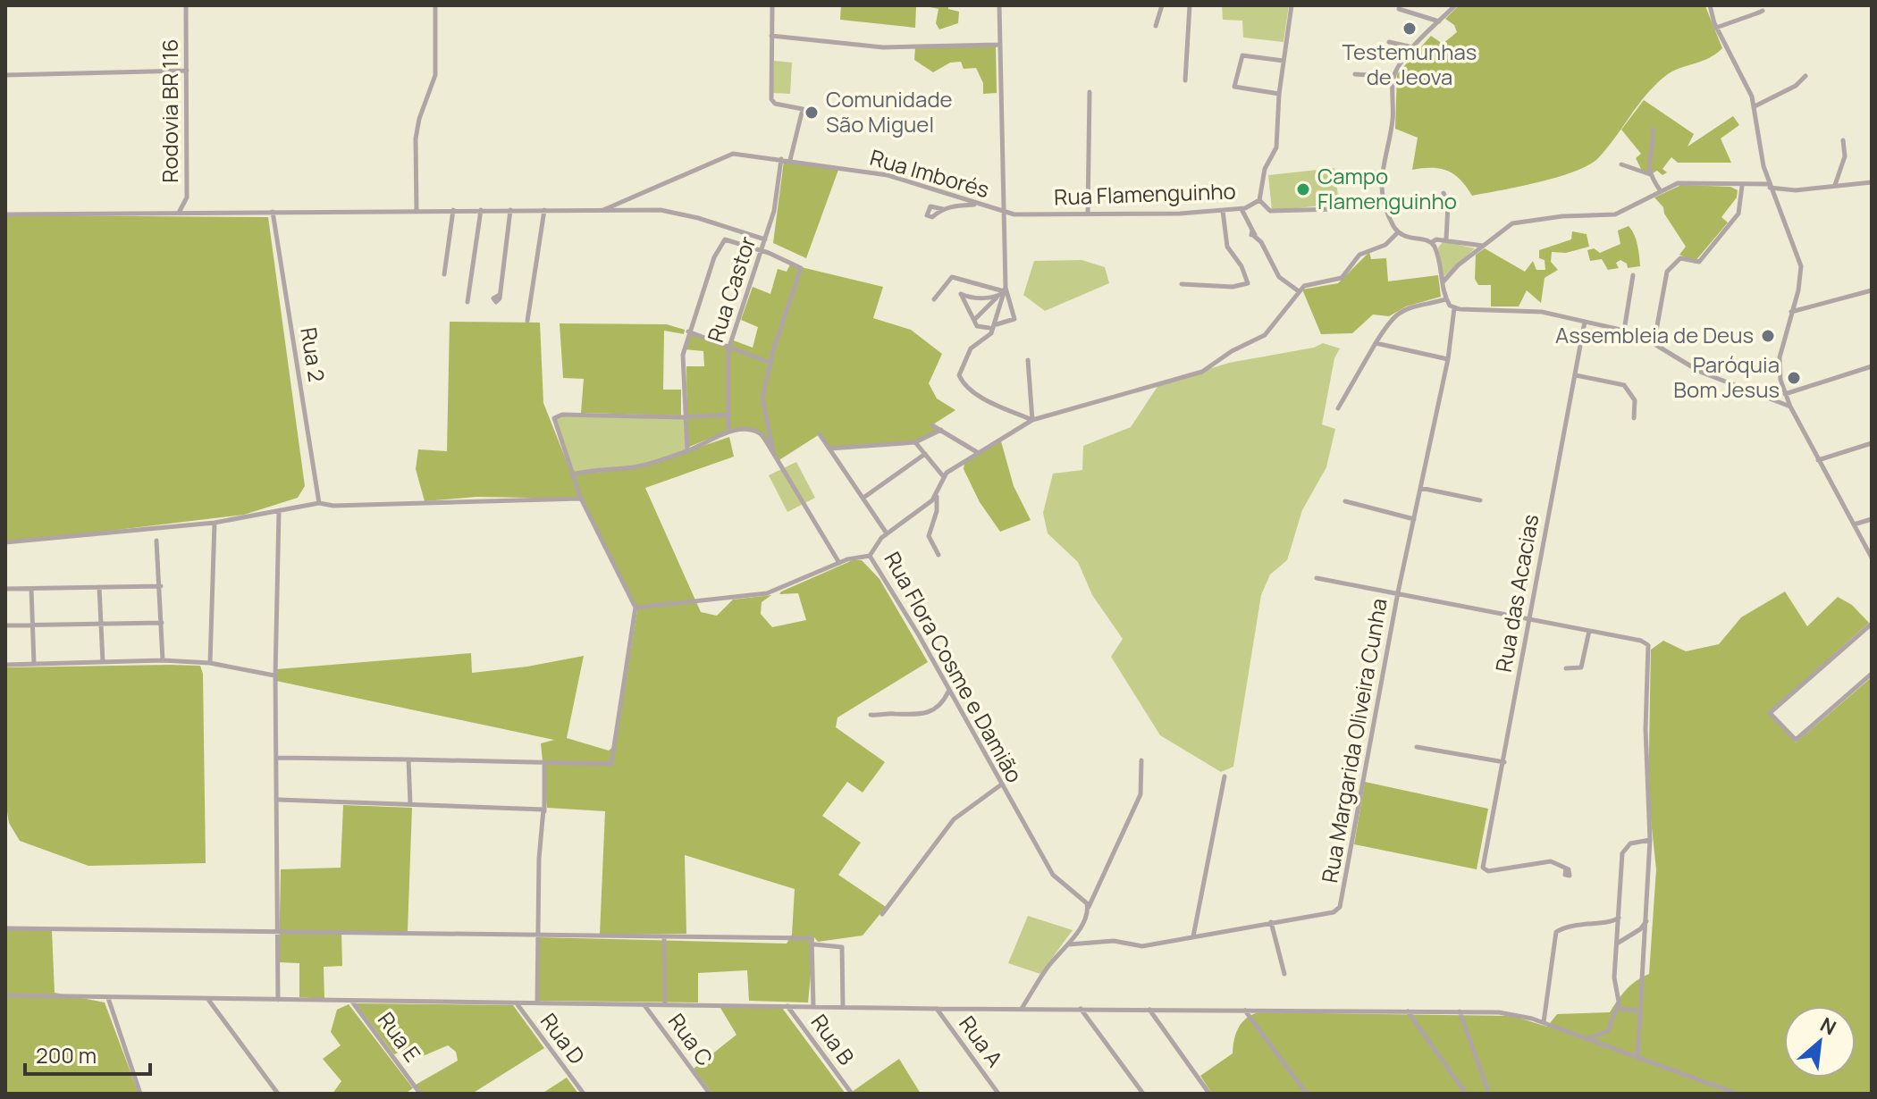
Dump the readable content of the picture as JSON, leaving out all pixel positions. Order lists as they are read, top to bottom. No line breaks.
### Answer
{"streets":{"street":["Rodovia BR 116","Rua Imborés","Rua Flamenguinho","Rua Castor","Rua 2","Rua das Acacias","Rua Flora Cosme e Damião","Rua Margarida Oliveira Cunha","Rua E","Rua D","Rua C","Rua B","Rua A"]},"crossings":[["Rua Imborés","Rua Flamenguinho"],["Rua Imborés","Rua Castor"]],"places":["Testemunhas de Jeova","Comunidade São Miguel","Campo Flamenguinho","Assembleia de Deus","Paróquia Bom Jesus"],"scale_bar":"200 m","north":"top right"}
